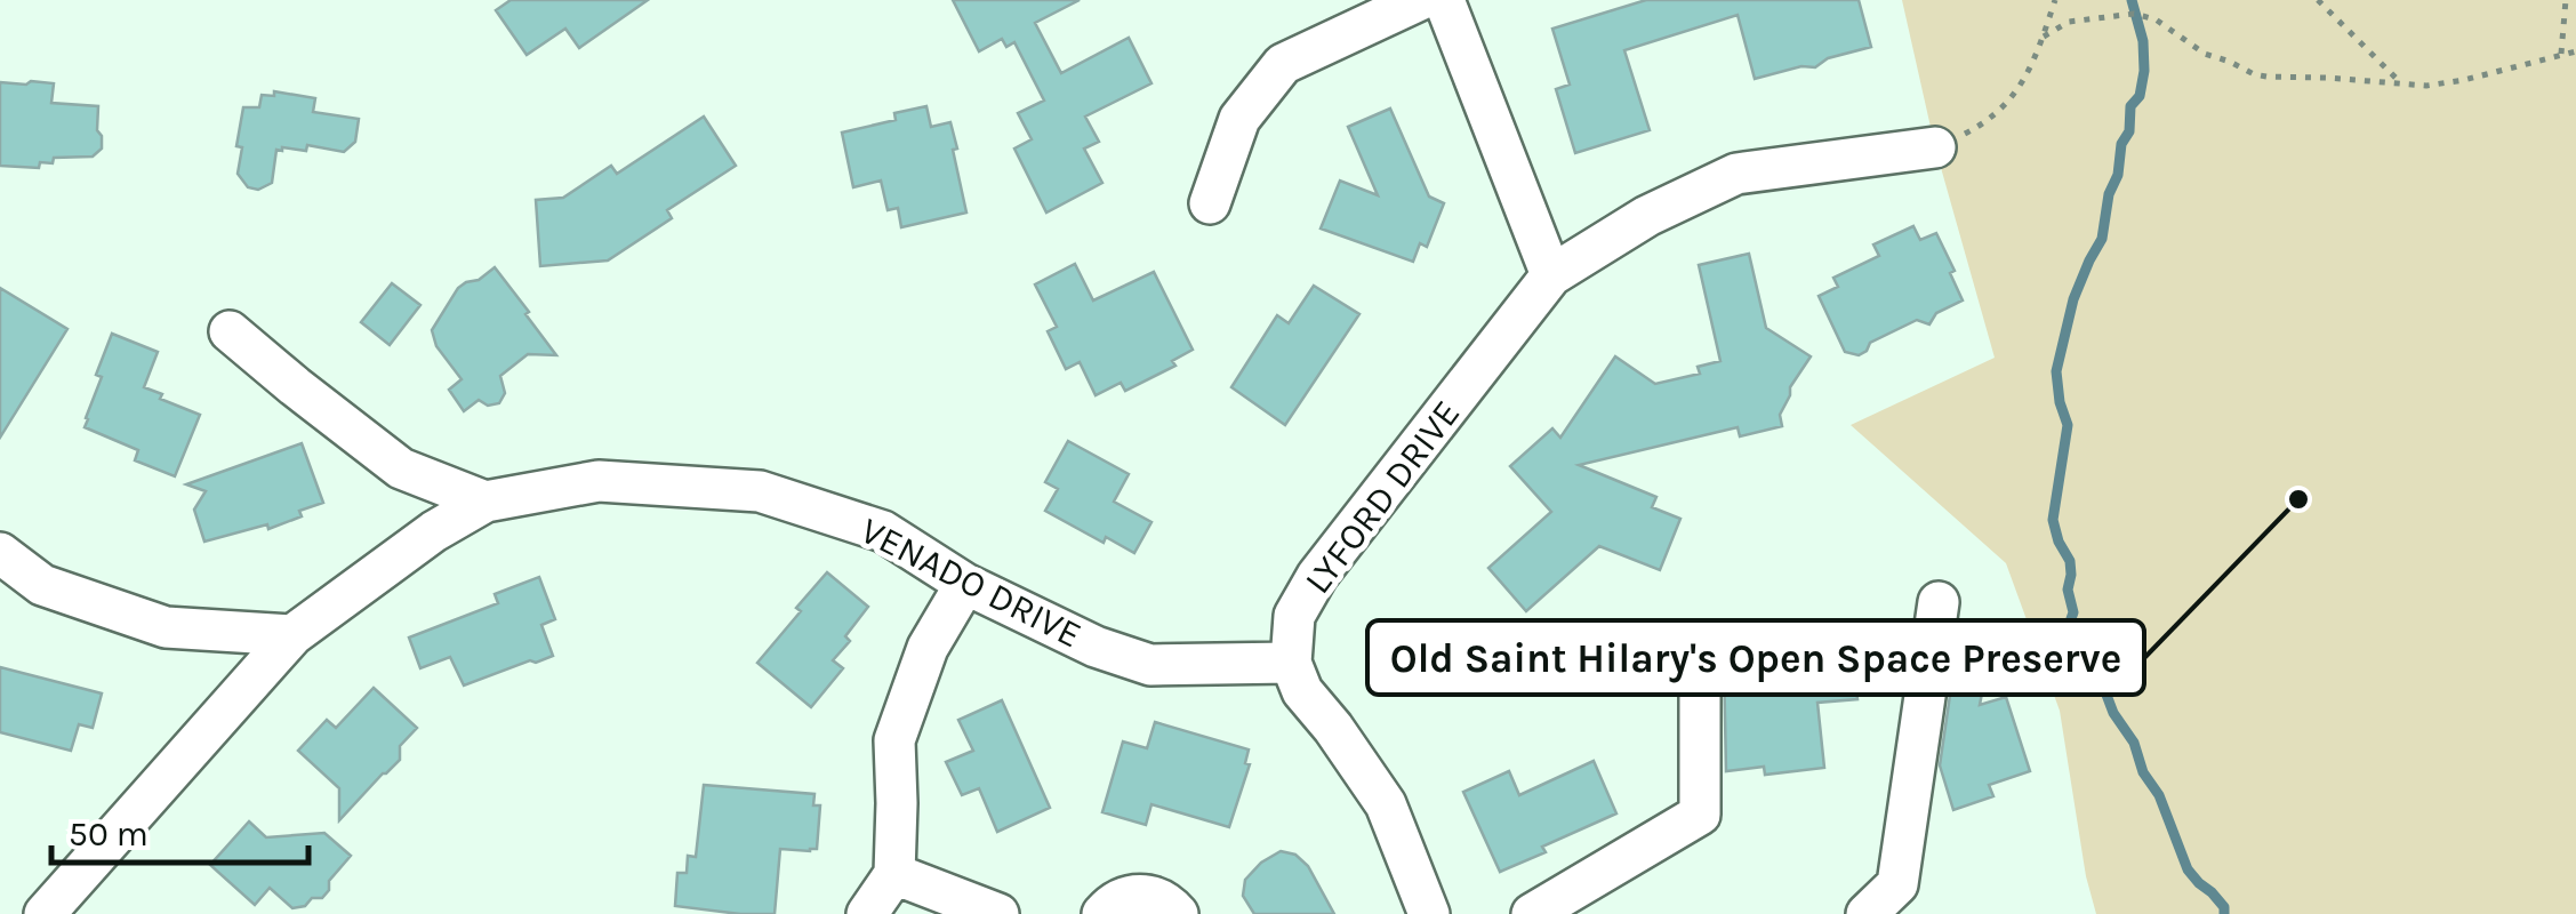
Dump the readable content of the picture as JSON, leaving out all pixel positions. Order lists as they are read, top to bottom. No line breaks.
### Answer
{"streets":{"street":["LYFORD DRIVE","VENADO DRIVE"]},"crossings":[["LYFORD DRIVE","VENADO DRIVE"]],"places":["Old Saint Hilary's Open Space Preserve"],"scale_bar":"50 m"}
